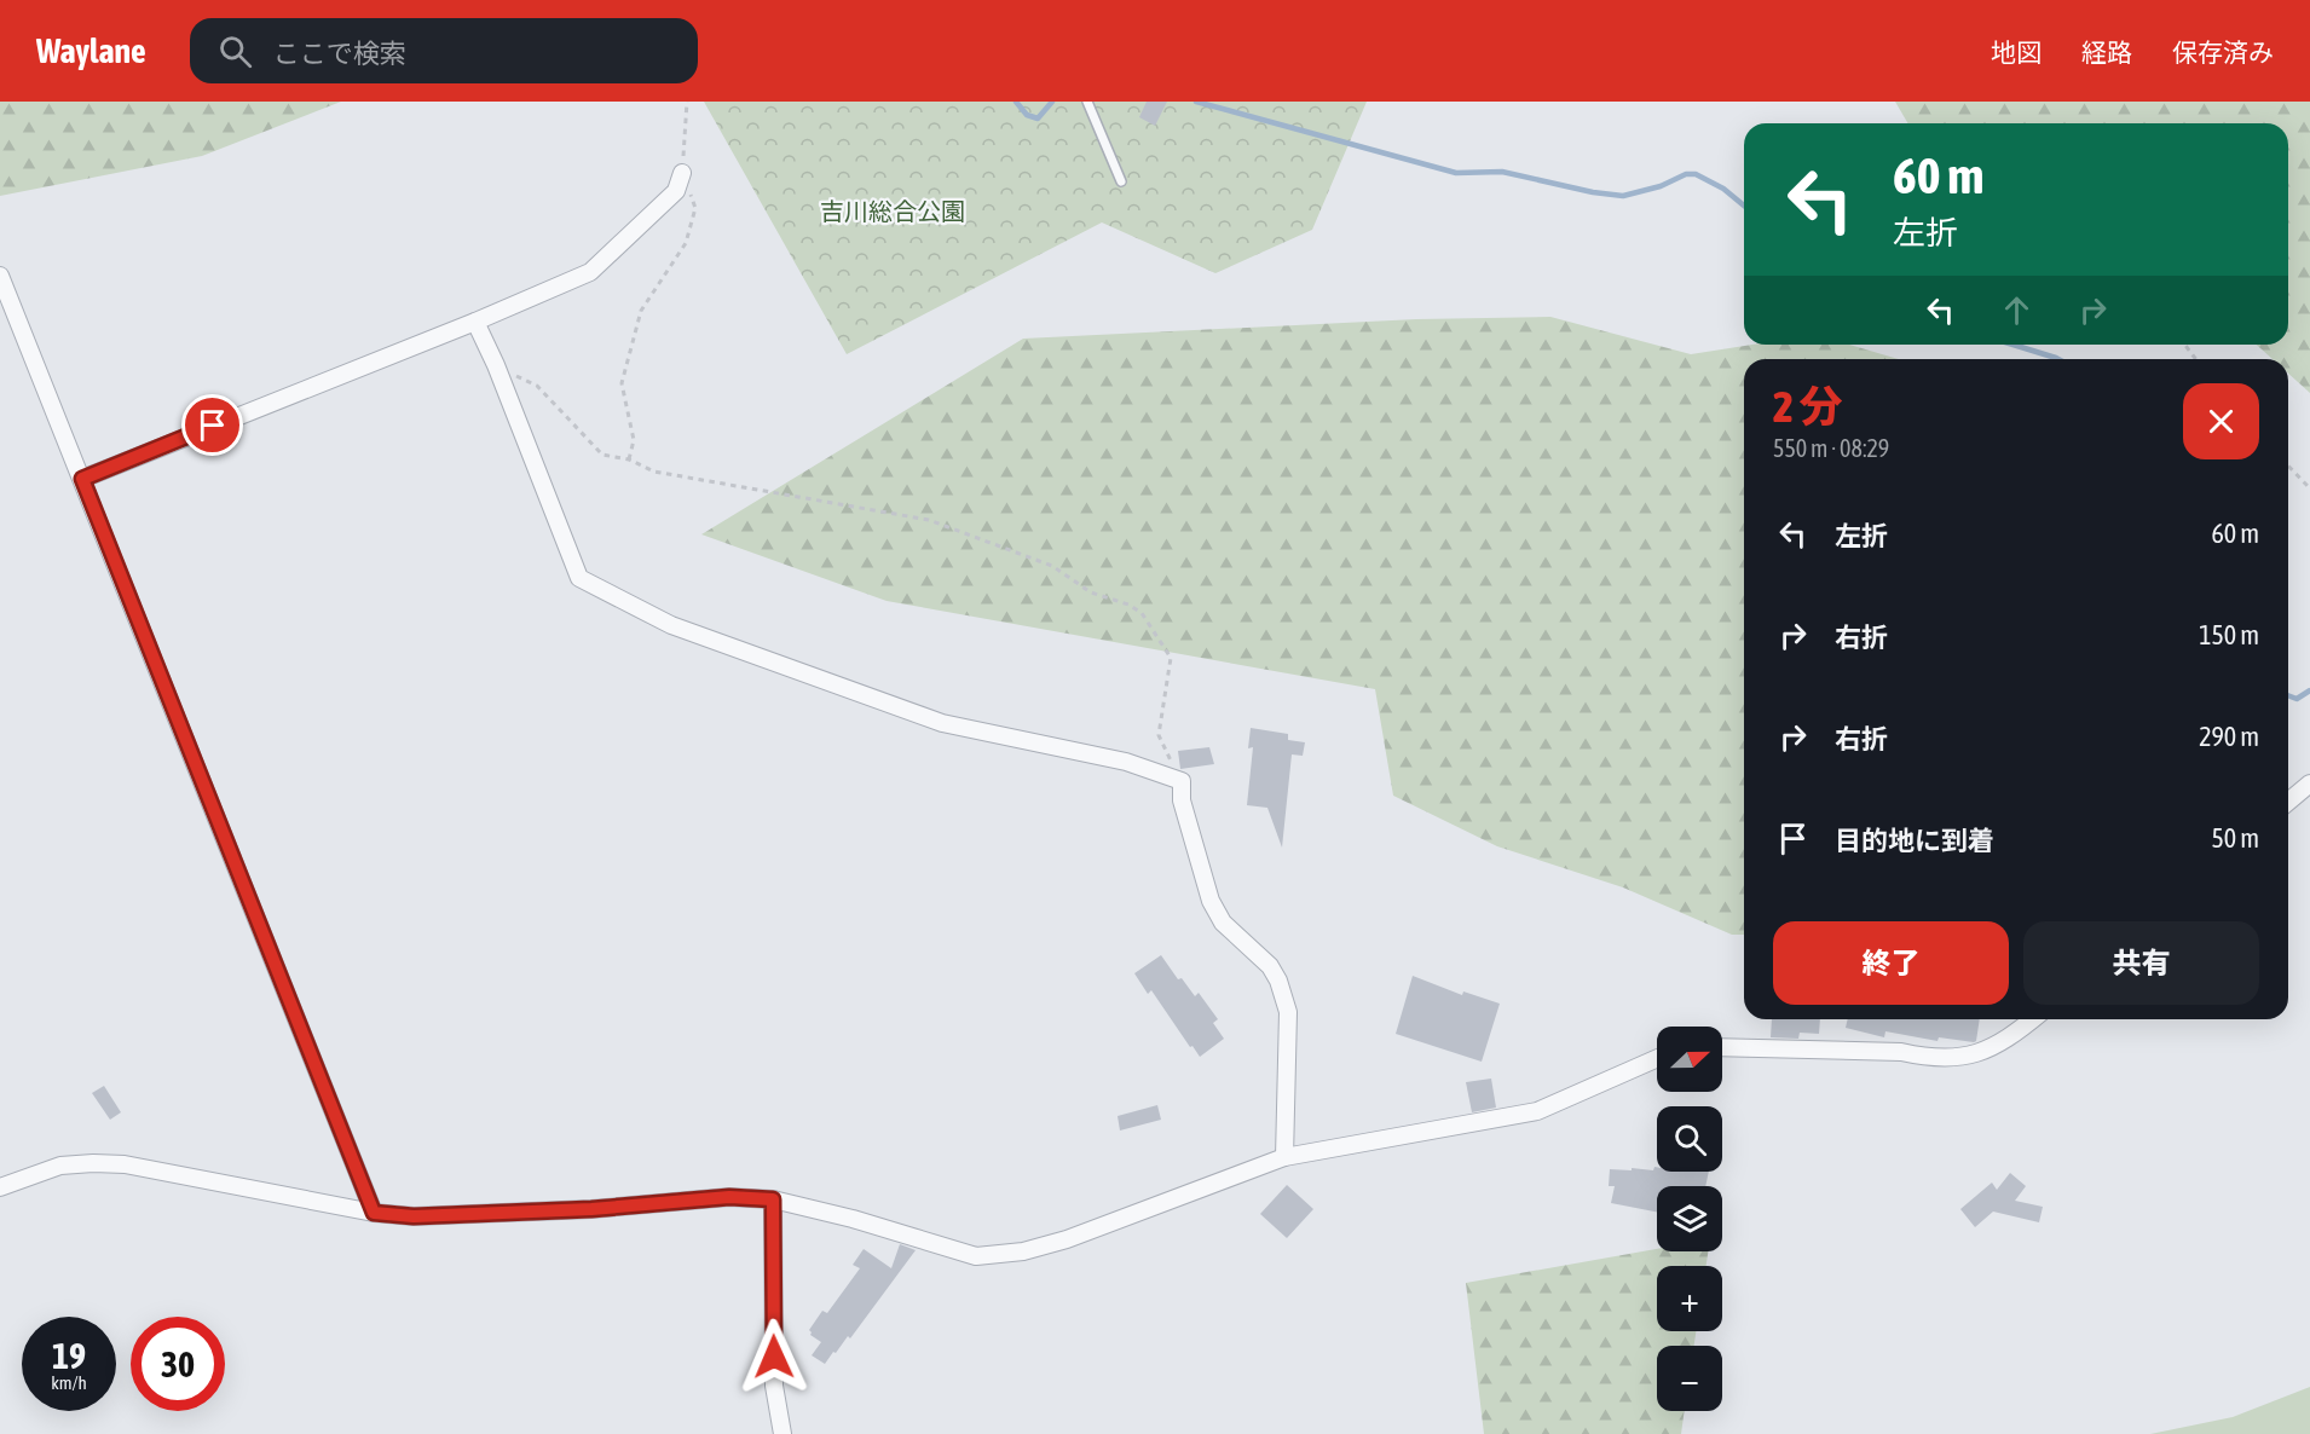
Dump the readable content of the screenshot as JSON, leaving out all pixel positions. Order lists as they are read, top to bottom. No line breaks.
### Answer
{"parks":["吉川総合公園"],"north":"right","page":{"header":"Waylane","search":"ここで検索","nav":["地図","経路","保存済み"],"turn":["60 m","左折"],"heading":["2 分","550 m · 08:29"],"list":[{"name":"左折","value":"60 m"},{"name":"右折","value":"150 m"},{"name":"右折","value":"290 m"},{"name":"目的地に到着","value":"50 m"}],"buttons":["終了","共有"],"map_buttons":["+","−"],"speed":"19 km/h","limit":"30"}}
